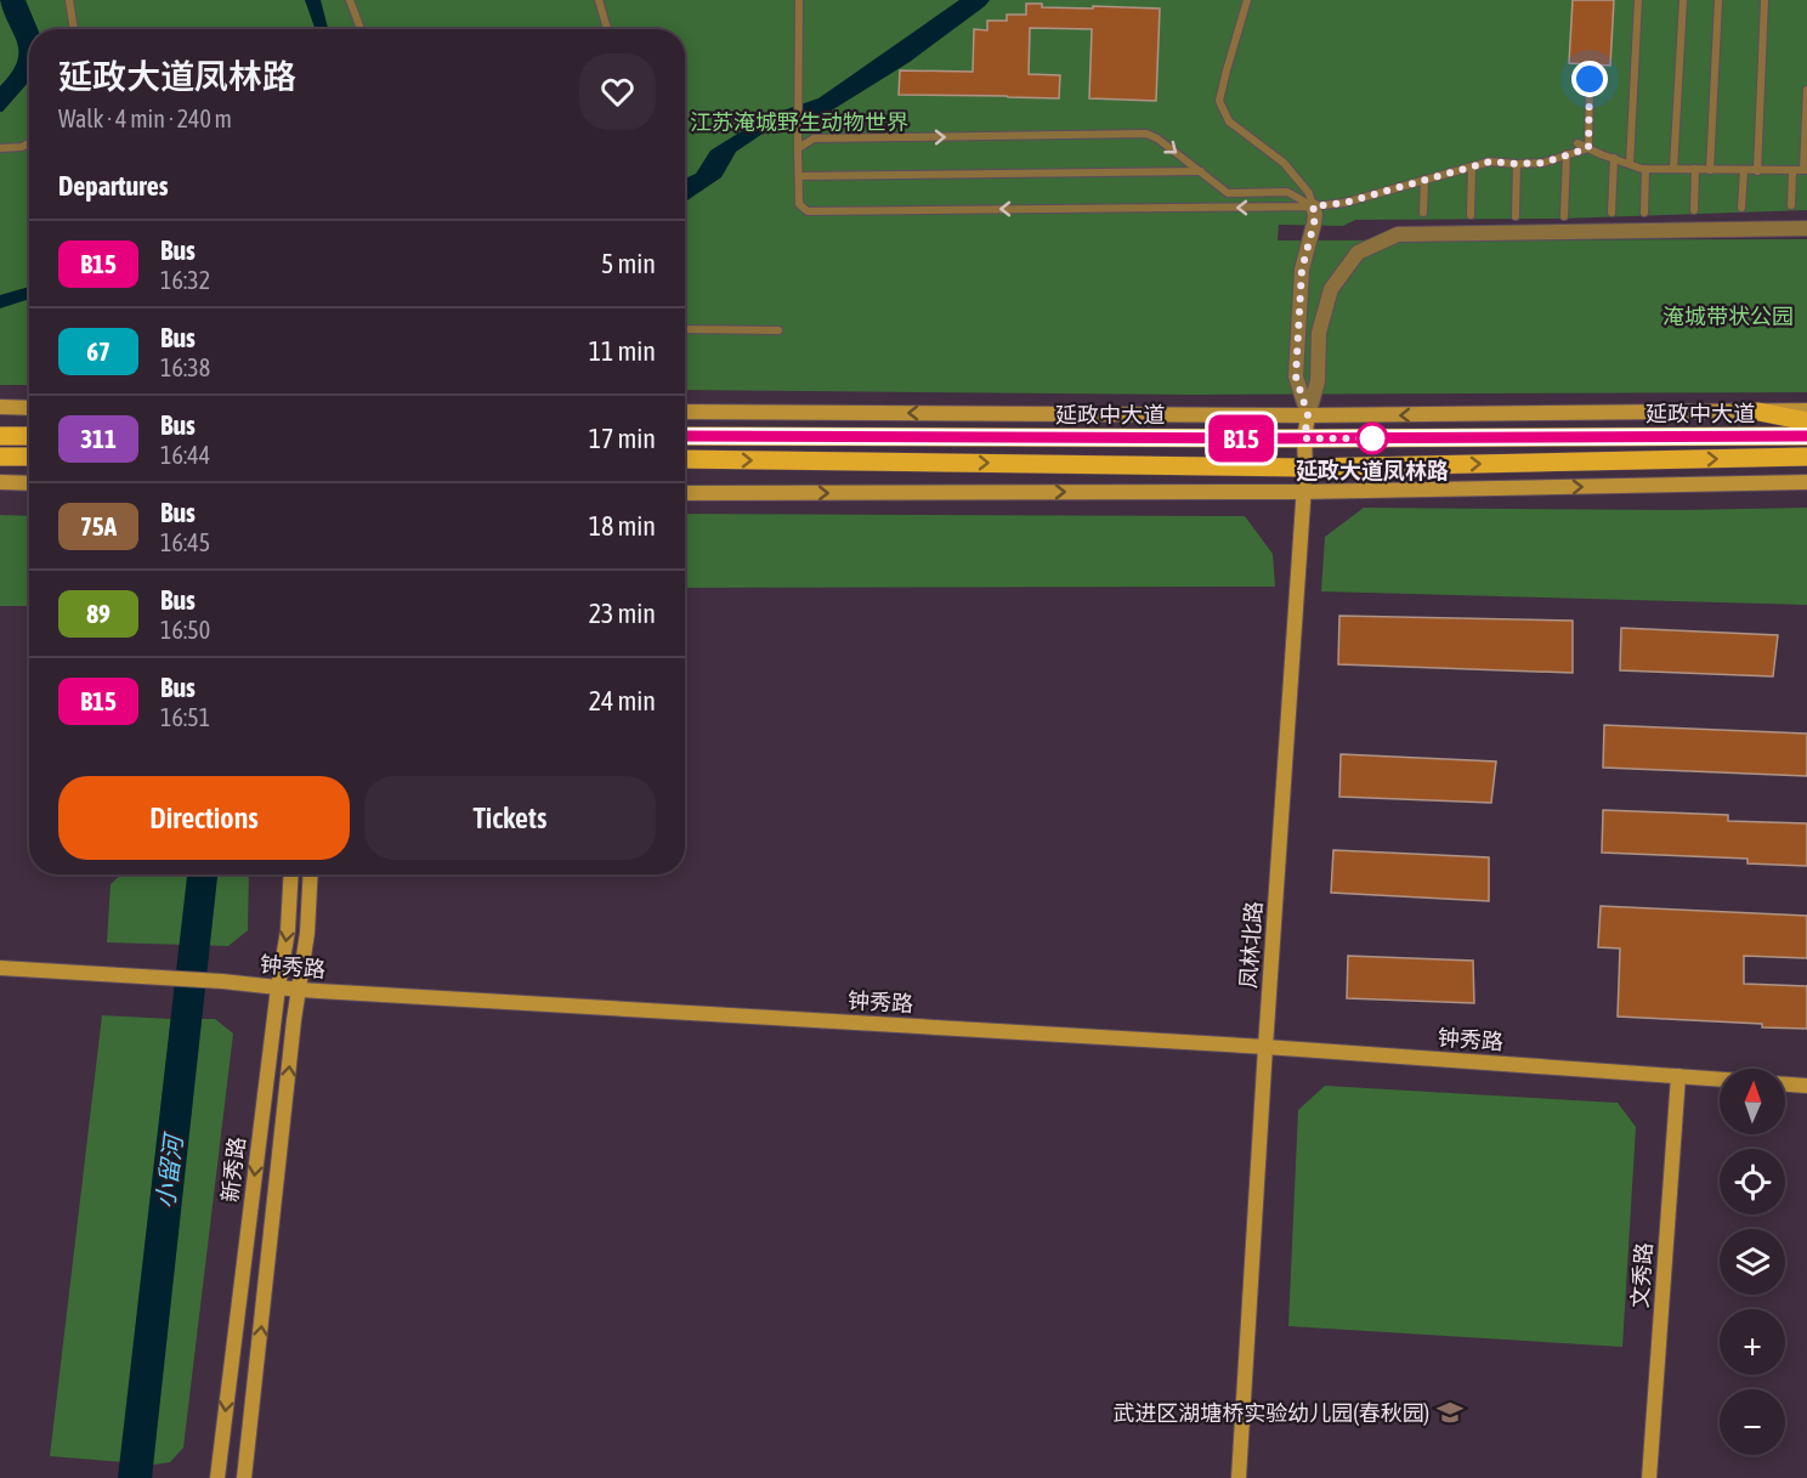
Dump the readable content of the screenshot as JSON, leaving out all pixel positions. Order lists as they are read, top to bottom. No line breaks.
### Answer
{"streets":{"main road":["延政中大道"],"street":["凤林北路","钟秀路","新秀路","文秀路"]},"crossings":[["延政中大道","凤林北路"],["凤林北路","钟秀路"],["钟秀路","新秀路"],["钟秀路","文秀路"]],"water":["小留河"],"parks":["江苏淹城野生动物世界","淹城带状公园"],"places":{"other":["延政大道凤林路"],"school or university":["武进区湖塘桥实验幼儿园(春秋园)"]},"lines":["bus line B15"],"north":"top","page":{"on_map":"B15","heading":[["延政大道凤林路","Walk · 4 min · 240 m"],"Departures"],"list":[{"mark":"B15","name":"Bus","note":"16:32","value":"5 min"},{"mark":"67","name":"Bus","note":"16:38","value":"11 min"},{"mark":"311","name":"Bus","note":"16:44","value":"17 min"},{"mark":"75A","name":"Bus","note":"16:45","value":"18 min"},{"mark":"89","name":"Bus","note":"16:50","value":"23 min"},{"mark":"B15","name":"Bus","note":"16:51","value":"24 min"}],"buttons":["Directions","Tickets"],"map_buttons":["+","−"]}}
